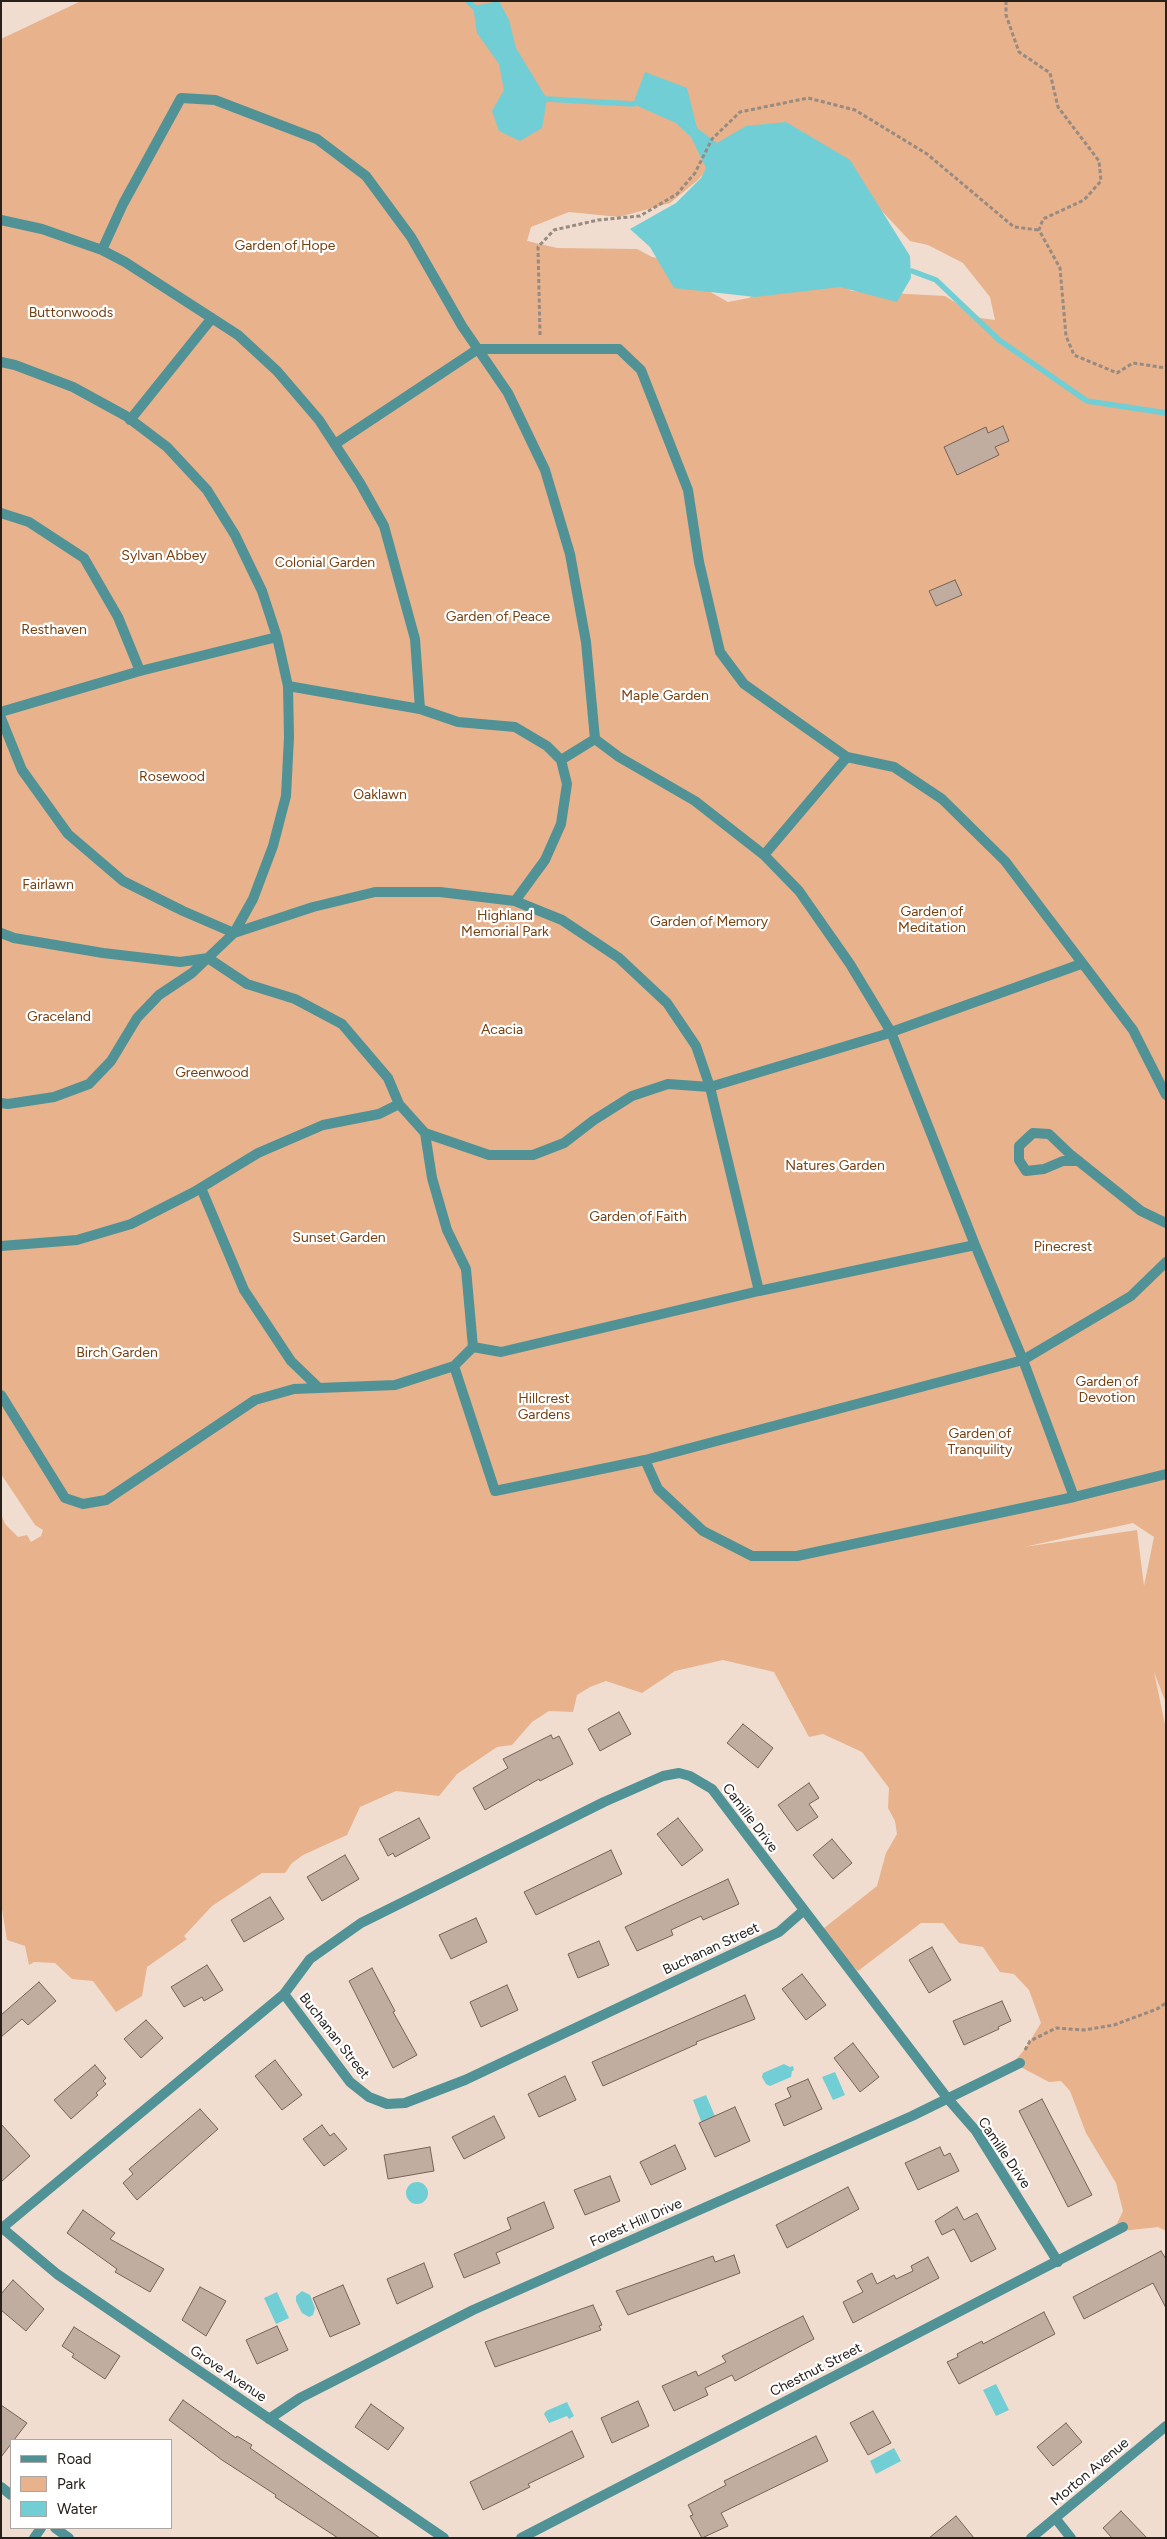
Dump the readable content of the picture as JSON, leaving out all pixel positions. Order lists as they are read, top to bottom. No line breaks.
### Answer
{"streets":{"street":["Camille Drive","Buchanan Street","Forest Hill Drive","Chestnut Street","Grove Avenue","Morton Avenue"]},"crossings":[["Camille Drive","Buchanan Street"],["Camille Drive","Forest Hill Drive"],["Camille Drive","Chestnut Street"],["Buchanan Street","Grove Avenue"],["Forest Hill Drive","Grove Avenue"]],"parks":["Garden of Hope","Buttonwoods","Sylvan Abbey","Colonial Garden","Garden of Peace","Resthaven","Maple Garden","Rosewood","Oaklawn","Fairlawn","Garden of Meditation","Highland Memorial Park","Garden of Memory","Graceland","Acacia","Greenwood","Natures Garden","Garden of Faith","Sunset Garden","Pinecrest","Birch Garden","Garden of Devotion","Hillcrest Gardens","Garden of Tranquility"],"legend":["Road","Park","Water"]}
